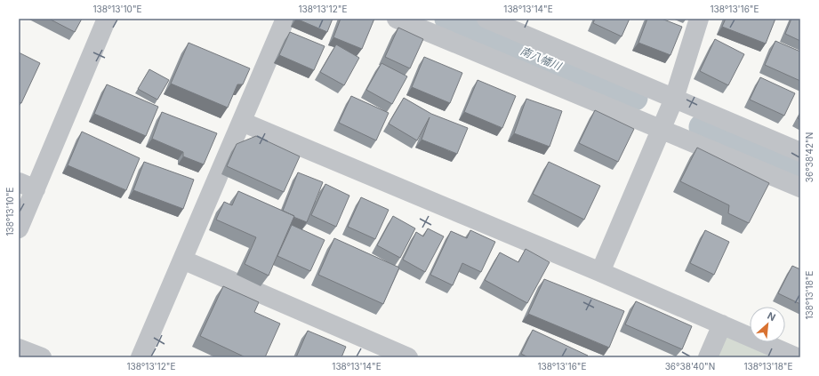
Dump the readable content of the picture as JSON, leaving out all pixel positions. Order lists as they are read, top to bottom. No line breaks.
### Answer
{"water":["南八幡川"],"north":"top right","coordinates":["138°13'10\"E","138°13'12\"E","138°13'14\"E","138°13'16\"E","36°38'42\"N","138°13'18\"E","36°38'40\"N"]}
